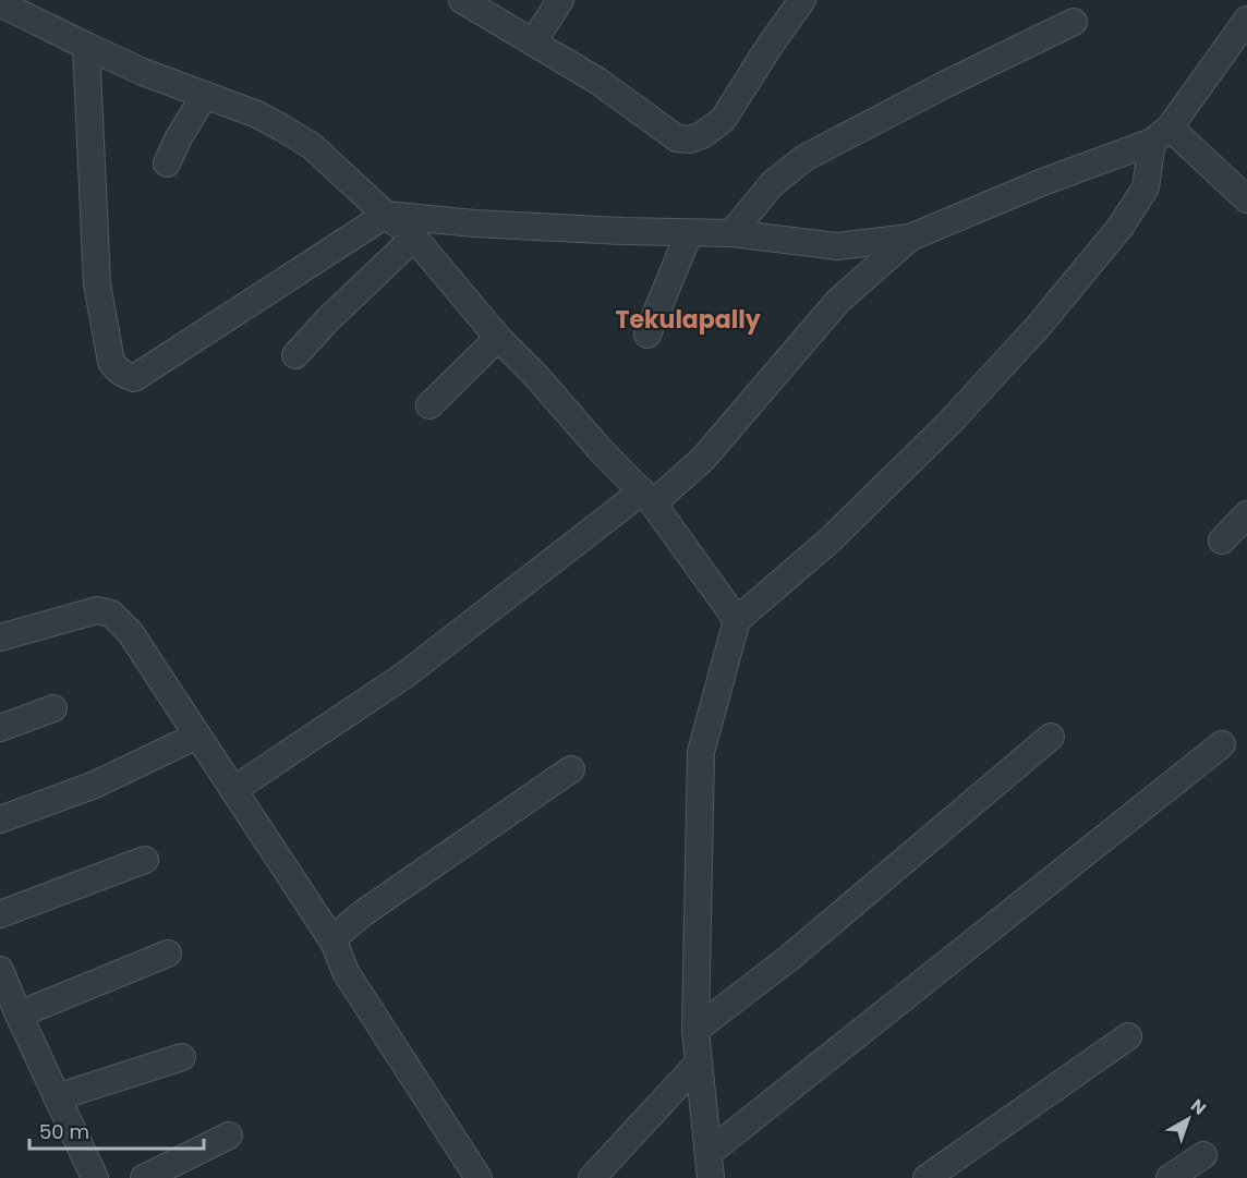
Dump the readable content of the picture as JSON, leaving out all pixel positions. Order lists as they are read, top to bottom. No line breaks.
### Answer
{"districts":["Tekulapally"],"scale_bar":"50 m","north":"top right"}
